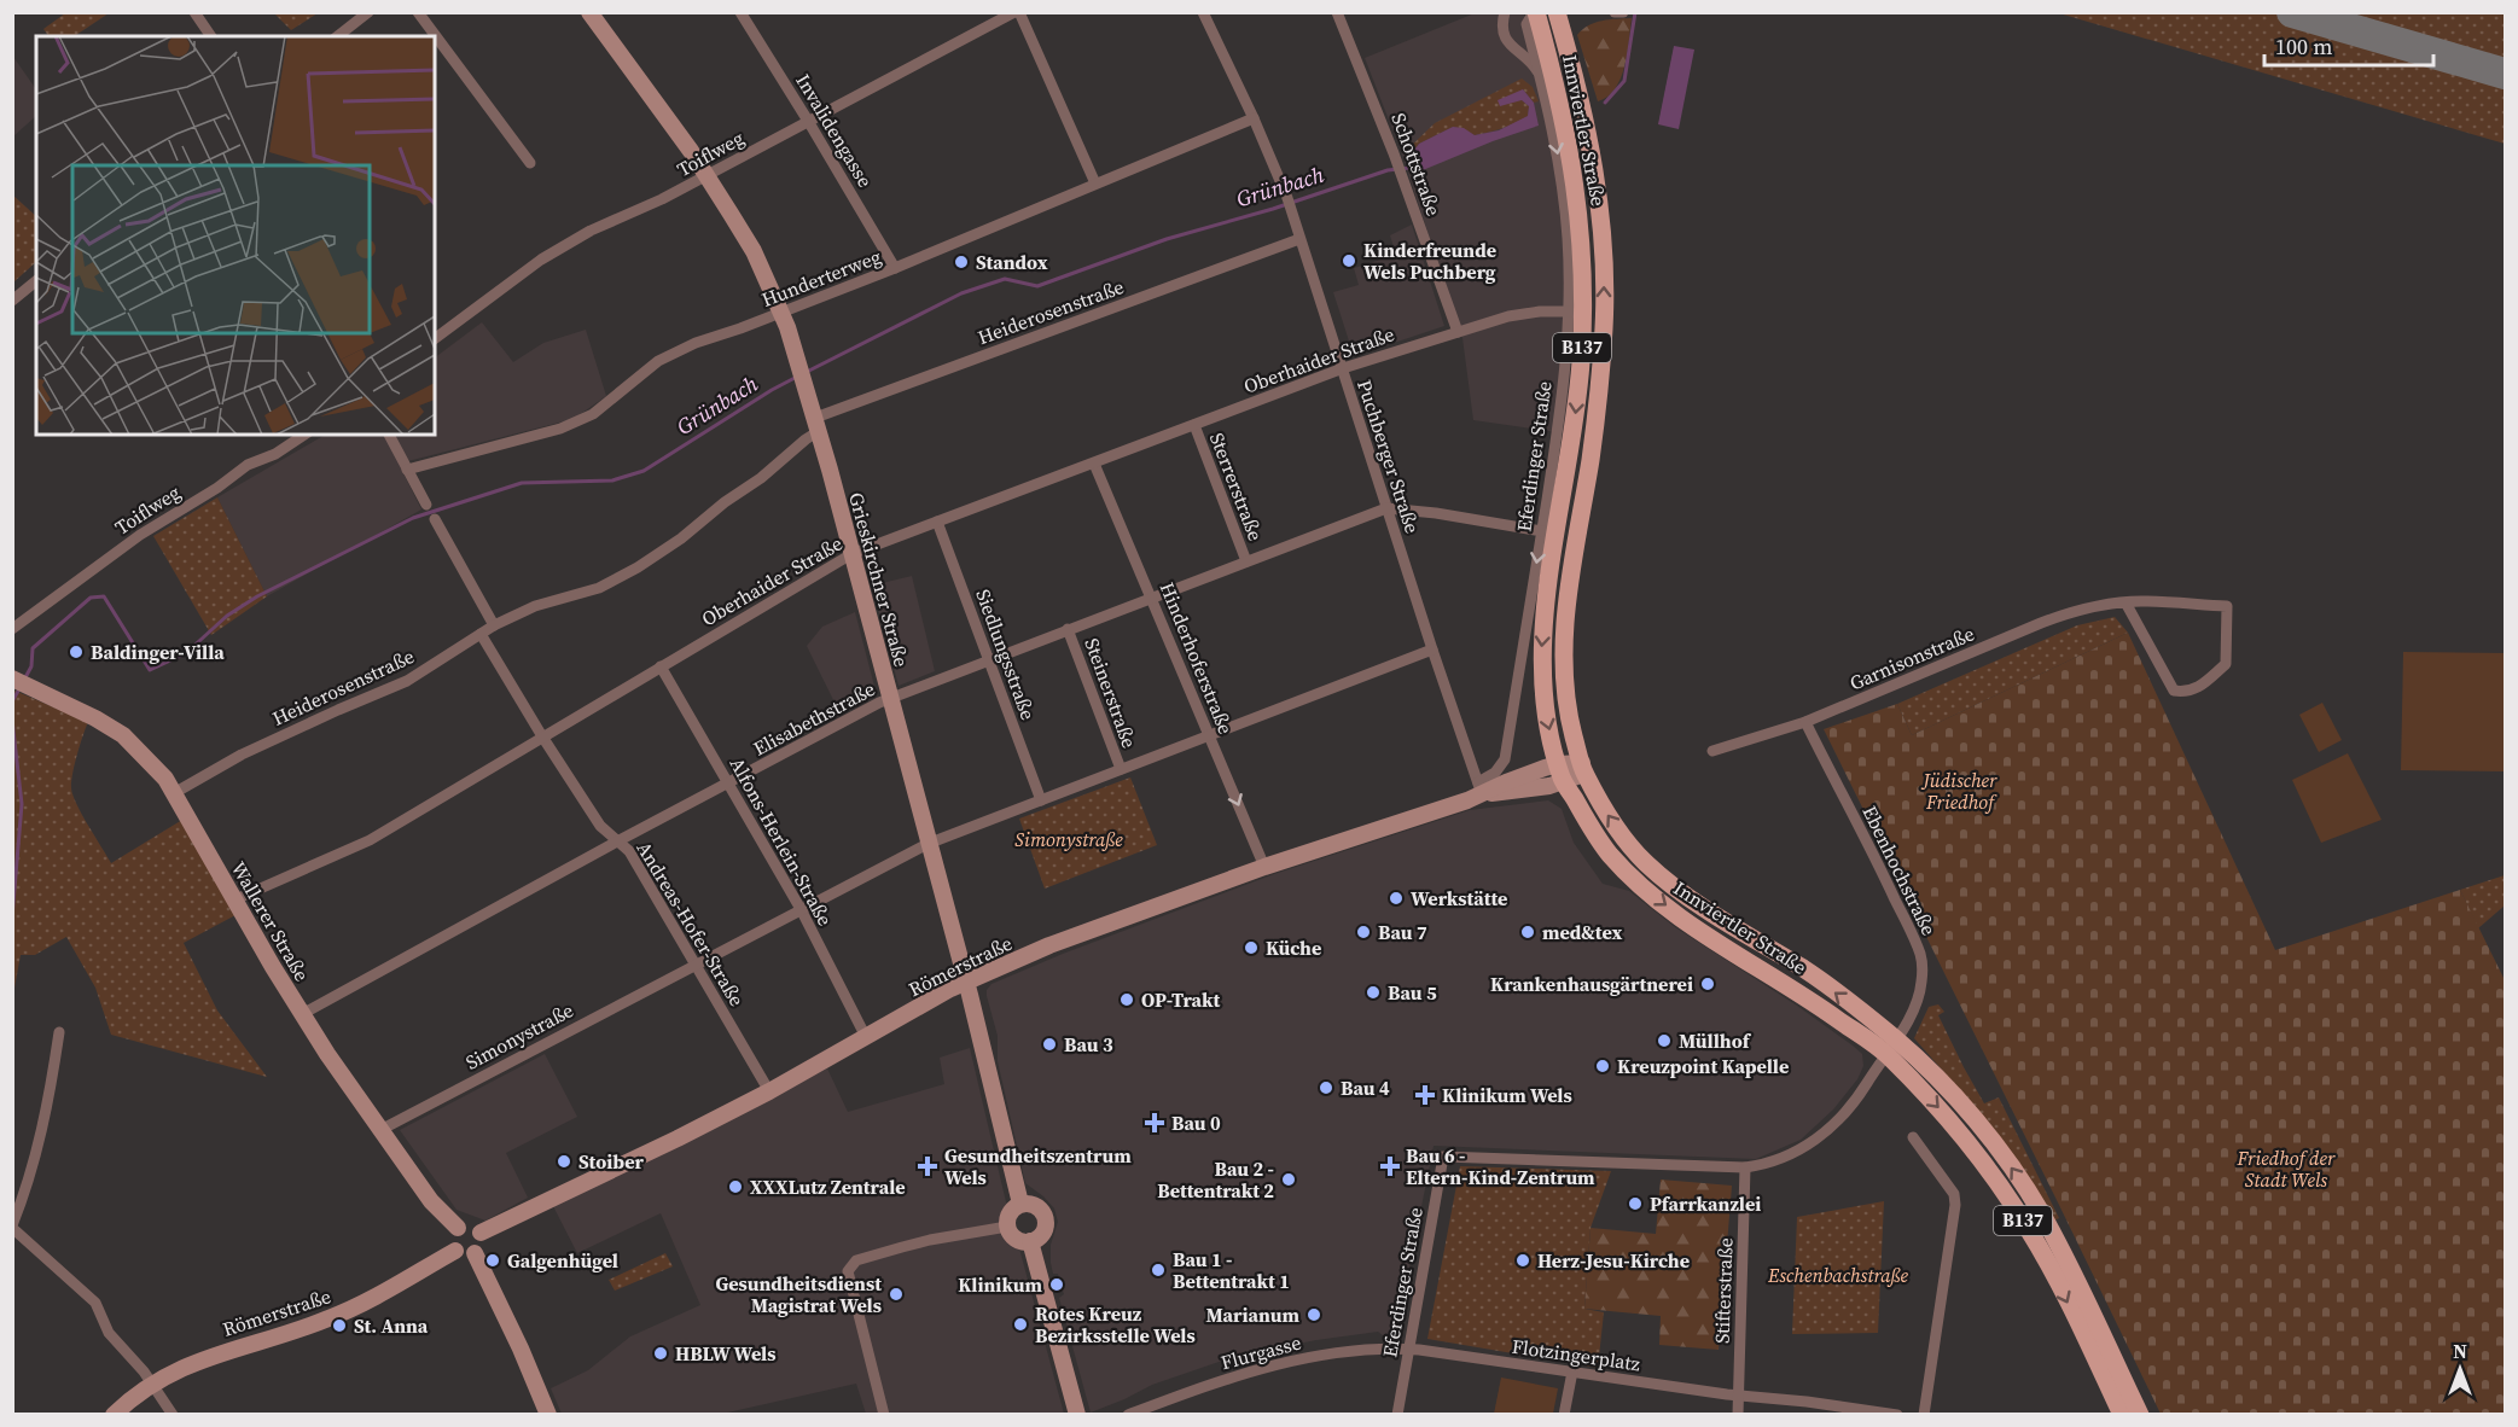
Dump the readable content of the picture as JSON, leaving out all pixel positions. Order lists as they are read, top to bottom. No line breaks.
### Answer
{"streets":{"main road":["Innviertler Straße","B137","Grieskirchner Straße","Wallerer Straße","Römerstraße"],"street":["Invalidengasse","Toiflweg","Schottstraße","Hunderterweg","Heiderosenstraße","Oberhaider Straße","Puchberger Straße","Eferdinger Straße","Sterrerstraße","Siedlungsstraße","Hinderhoferstraße","Garnisonstraße","Steinerstraße","Elisabethstraße","Alfons-Herlein-Straße","Ebenhochstraße","Andreas-Hofer-Straße","Simonystraße","Stifterstraße","Flurgasse","Flotzingerplatz"]},"crossings":[["Invalidengasse","Toiflweg"],["Invalidengasse","Hunderterweg"],["Innviertler Straße","Eferdinger Straße"],["Innviertler Straße","Ebenhochstraße"],["Innviertler Straße","Römerstraße"],["Toiflweg","Grieskirchner Straße"],["Schottstraße","Oberhaider Straße"],["Hunderterweg","Puchberger Straße"],["Hunderterweg","Grieskirchner Straße"],["Heiderosenstraße","Puchberger Straße"],["Heiderosenstraße","Grieskirchner Straße"],["Heiderosenstraße","Wallerer Straße"],["Heiderosenstraße","Andreas-Hofer-Straße"],["Oberhaider Straße","Puchberger Straße"],["Oberhaider Straße","Eferdinger Straße"],["Oberhaider Straße","Sterrerstraße"],["Oberhaider Straße","Grieskirchner Straße"],["Oberhaider Straße","Siedlungsstraße"],["Oberhaider Straße","Hinderhoferstraße"],["Oberhaider Straße","Alfons-Herlein-Straße"],["Oberhaider Straße","Wallerer Straße"],["Oberhaider Straße","Andreas-Hofer-Straße"],["Puchberger Straße","Eferdinger Straße"],["Puchberger Straße","Elisabethstraße"],["Puchberger Straße","Römerstraße"],["Puchberger Straße","Simonystraße"],["Eferdinger Straße","Elisabethstraße"],["Eferdinger Straße","Ebenhochstraße"],["Eferdinger Straße","Römerstraße"],["Eferdinger Straße","Stifterstraße"],["Eferdinger Straße","Flurgasse"],["Eferdinger Straße","Flotzingerplatz"],["Sterrerstraße","Elisabethstraße"],["Grieskirchner Straße","Elisabethstraße"],["Grieskirchner Straße","Römerstraße"],["Grieskirchner Straße","Simonystraße"],["Siedlungsstraße","Elisabethstraße"],["Siedlungsstraße","Simonystraße"],["Hinderhoferstraße","Elisabethstraße"],["Hinderhoferstraße","Römerstraße"],["Hinderhoferstraße","Simonystraße"],["Garnisonstraße","Ebenhochstraße"],["Steinerstraße","Elisabethstraße"],["Steinerstraße","Simonystraße"],["Elisabethstraße","Alfons-Herlein-Straße"],["Elisabethstraße","Wallerer Straße"],["Elisabethstraße","Andreas-Hofer-Straße"],["Alfons-Herlein-Straße","Römerstraße"],["Alfons-Herlein-Straße","Simonystraße"],["Ebenhochstraße","Stifterstraße"],["Wallerer Straße","Römerstraße"],["Wallerer Straße","Simonystraße"],["Andreas-Hofer-Straße","Römerstraße"],["Andreas-Hofer-Straße","Simonystraße"],["Stifterstraße","Flotzingerplatz"],["Flurgasse","Flotzingerplatz"]],"one_way":["Eferdinger Straße"],"water":["Grünbach"],"parks":["Jüdischer Friedhof","Simonystraße","Friedhof der Stadt Wels","Eschenbachstraße"],"places":{"other":["Kinderfreunde Wels Puchberg","Standox","Baldinger-Villa","Werkstätte","Bau 7","med&tex","Küche","Krankenhausgärtnerei","Bau 5","OP-Trakt","Müllhof","Bau 3","Kreuzpoint Kapelle","Bau 4","Stoiber","Bau 2 - Bettentrakt 2","XXXLutz Zentrale","Pfarrkanzlei","Galgenhügel","Herz-Jesu-Kirche","Bau 1 - Bettentrakt 1","Klinikum","Gesundheitsdienst Magistrat Wels","Marianum","Rotes Kreuz Bezirksstelle Wels","St. Anna","HBLW Wels"],"health":["Klinikum Wels","Bau 0","Gesundheitszentrum Wels","Bau 6 - Eltern-Kind-Zentrum"]},"scale_bar":"100 m","north":"top"}
